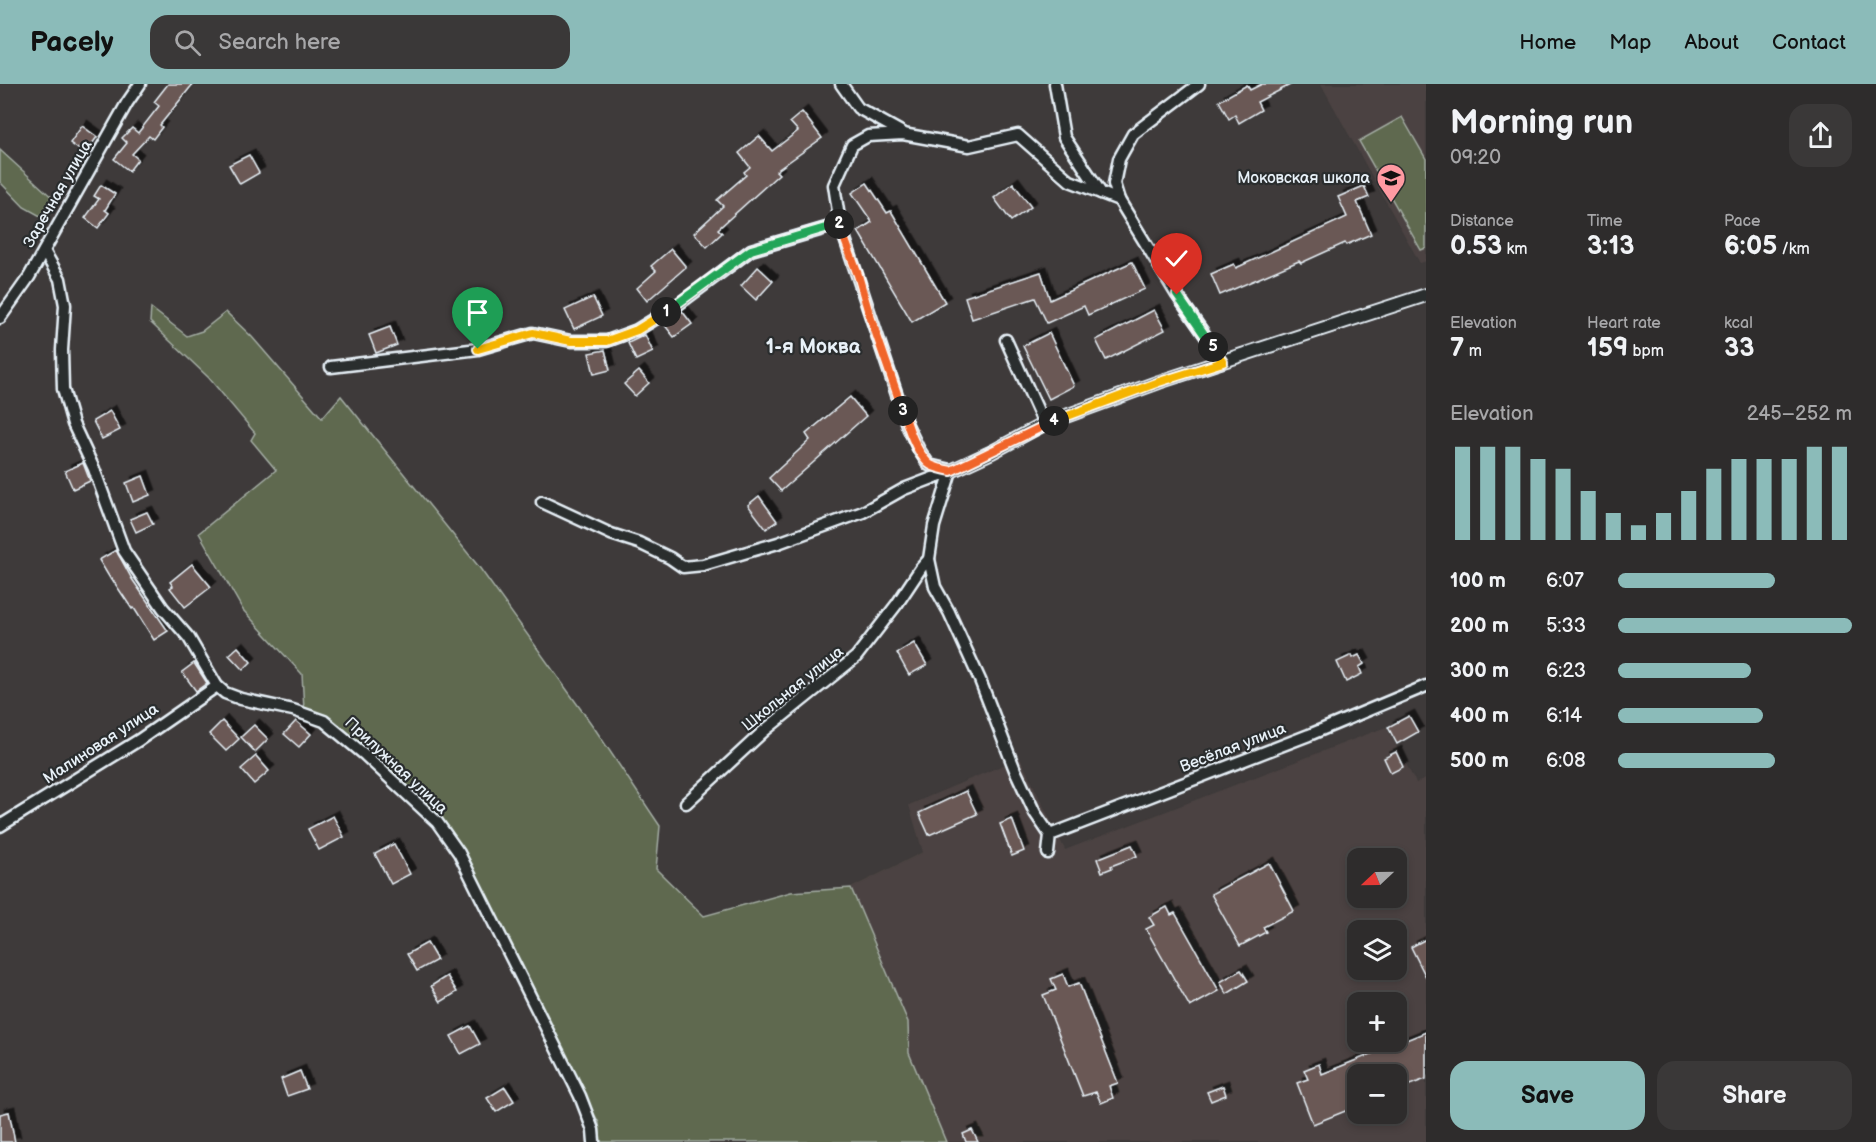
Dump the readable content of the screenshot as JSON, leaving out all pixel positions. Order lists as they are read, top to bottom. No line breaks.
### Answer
{"streets":{"street":["Заречная улица","Школьная улица","Малиновая улица","Весёлая улица","Прилужная улица"]},"crossings":[["Малиновая улица","Прилужная улица"]],"districts":["1-я Моква"],"places":{"school or university":["Моковская школа"]},"north":"left","page":{"header":"Pacely","search":"Search here","nav":["Home","Map","About","Contact"],"heading":["Morning run","09:20"],"stats":[["Distance","0.53 km"],["Time","3:13"],["Pace","6:05 /km"],["Elevation","7 m"],["Heart rate","159 bpm"],["kcal","33"]],"pins":["2","1","5","3","4"],"chart":["Elevation","245–252 m"],"list":[{"name":"100 m","note":"6:07"},{"name":"200 m","note":"5:33"},{"name":"300 m","note":"6:23"},{"name":"400 m","note":"6:14"},{"name":"500 m","note":"6:08"}],"map_buttons":["+","−"],"buttons":["Save","Share"]}}
